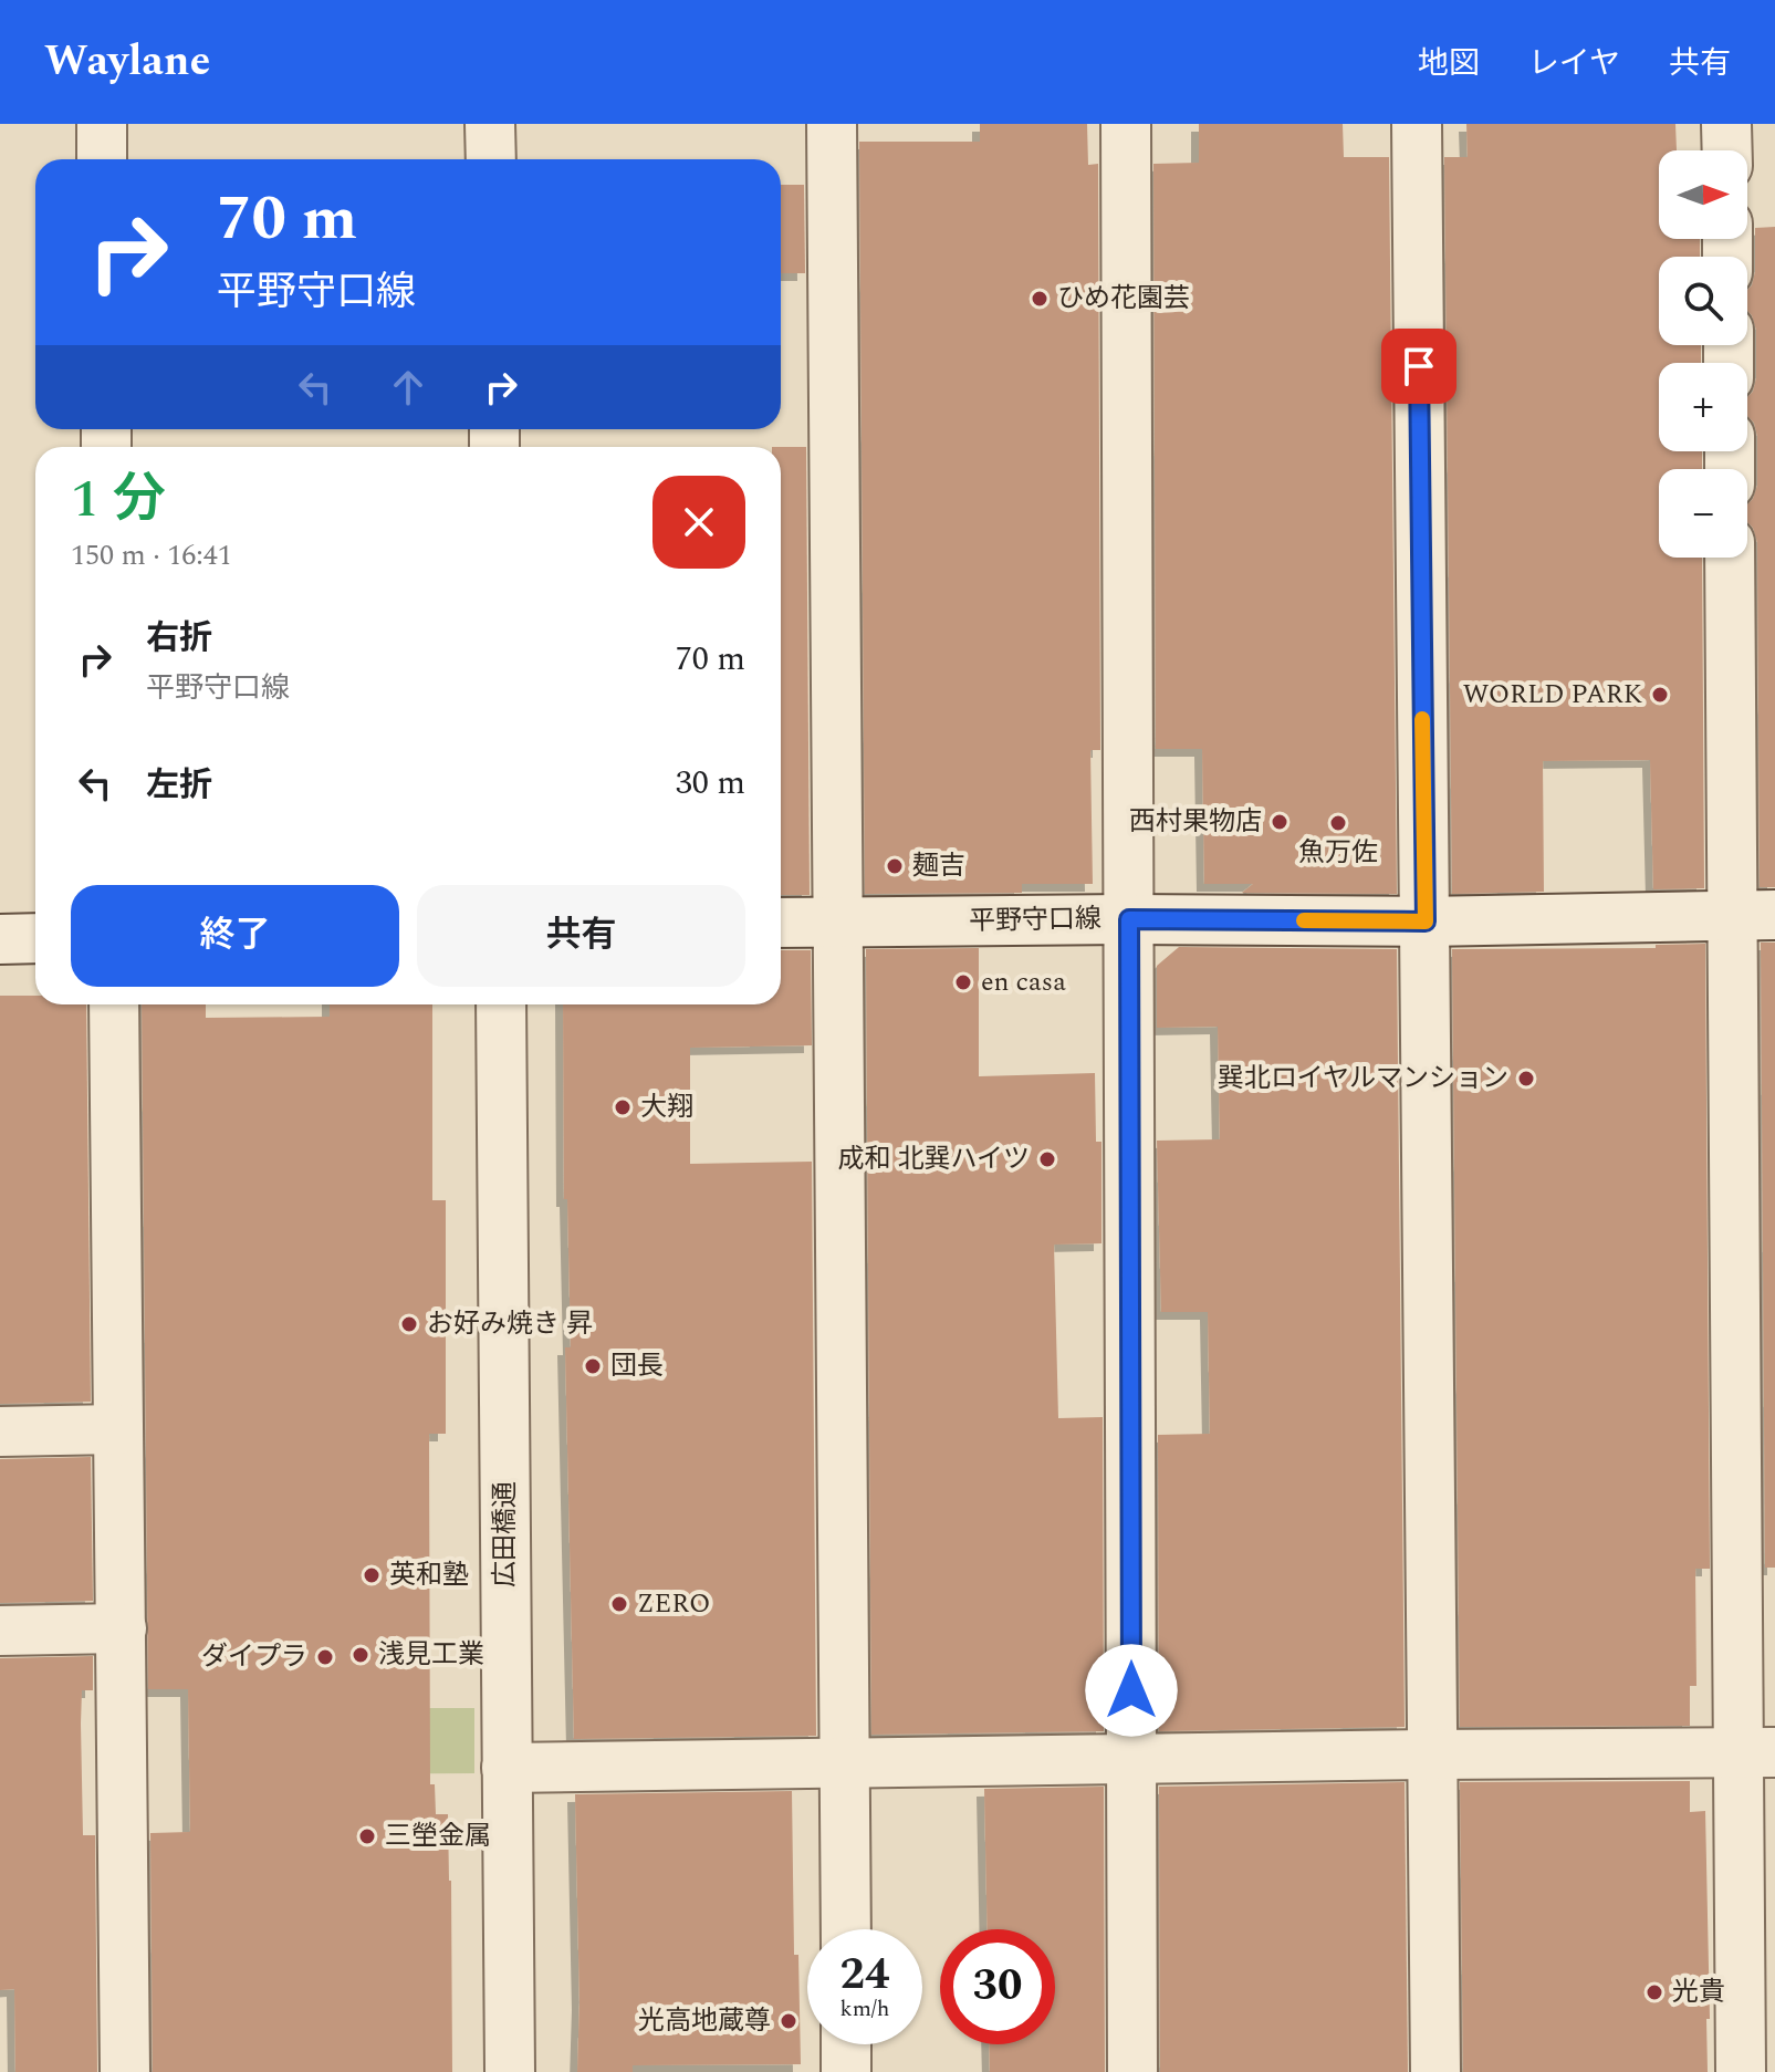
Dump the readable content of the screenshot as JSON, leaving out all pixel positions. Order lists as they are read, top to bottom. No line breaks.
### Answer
{"streets":{"street":["平野守口線","広田橋通"]},"places":["ひめ花園芸","WORLD PARK","西村果物店","魚万佐","麺吉","en casa","巽北ロイヤルマンション","大翔","成和 北巽ハイツ","お好み焼き 昇","団長","英和塾","ZERO","浅見工業","ダイプラ","三塋金属","光貴","光高地蔵尊"],"north":"right","page":{"header":"Waylane","nav":["地図","レイヤ","共有"],"map_buttons":["+","−"],"turn":["70 m","平野守口線"],"heading":["1 分","150 m · 16:41"],"list":[{"name":"右折","note":"平野守口線","value":"70 m"},{"name":"左折","value":"30 m"}],"buttons":["終了","共有"],"speed":"24 km/h","limit":"30"}}
